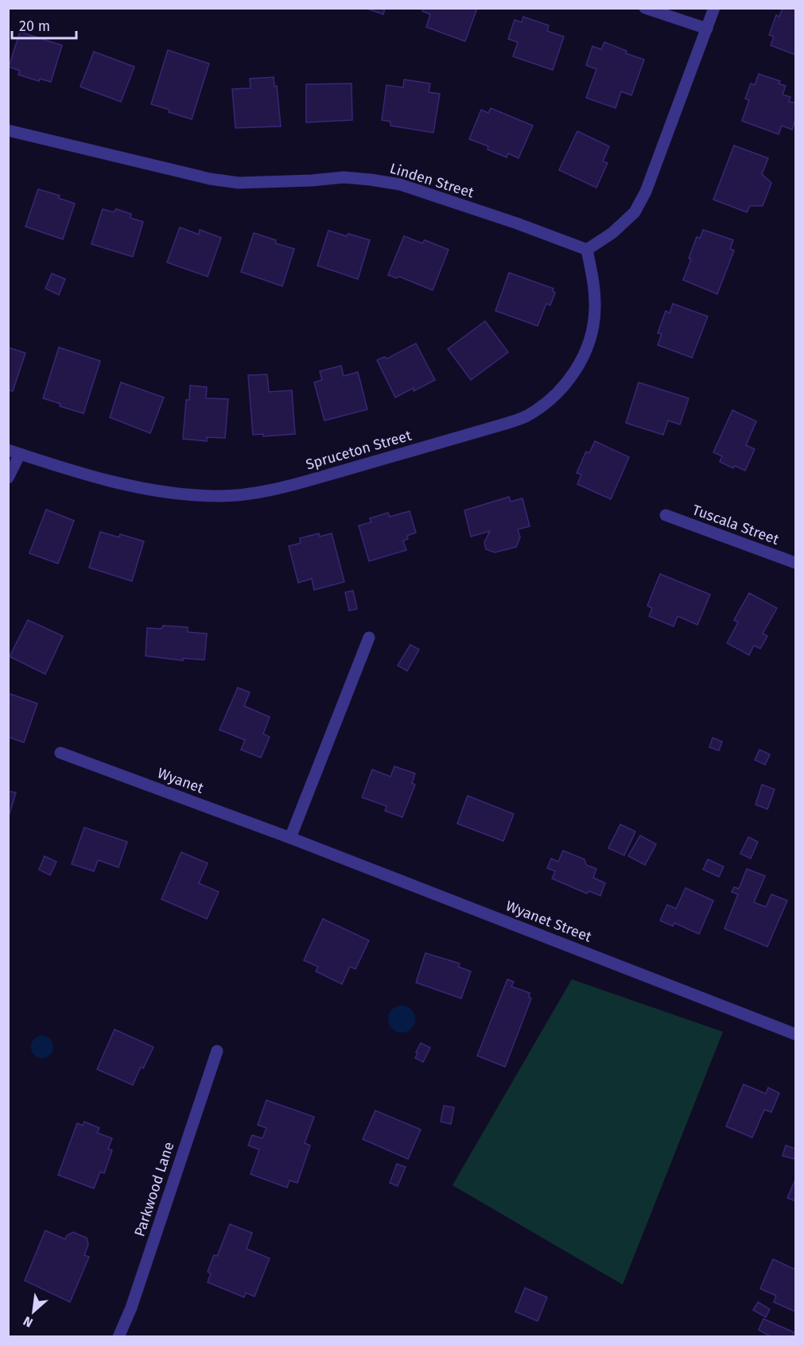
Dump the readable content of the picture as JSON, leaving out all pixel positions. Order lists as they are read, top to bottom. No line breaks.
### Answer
{"streets":{"street":["Linden Street","Spruceton Street","Tuscala Street","Wyanet","Wyanet Street","Parkwood Lane"]},"crossings":[["Linden Street","Spruceton Street"],["Wyanet","Wyanet Street"]],"scale_bar":"20 m","north":"bottom left"}
